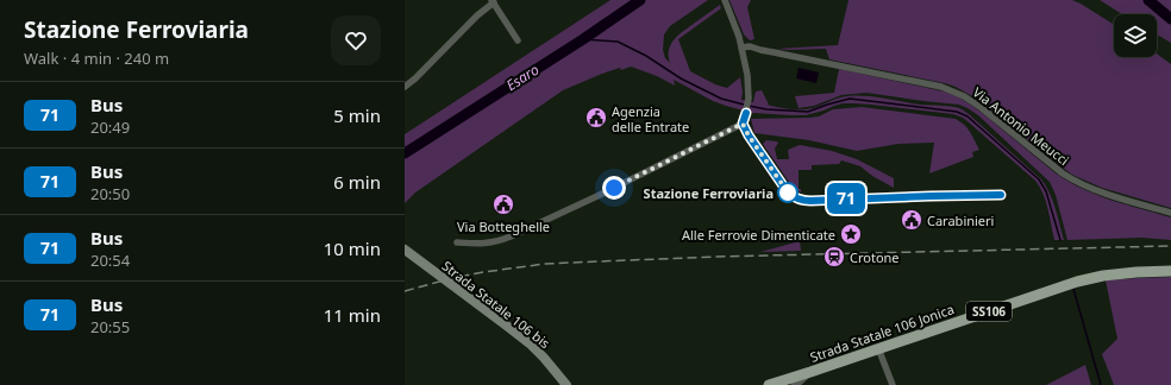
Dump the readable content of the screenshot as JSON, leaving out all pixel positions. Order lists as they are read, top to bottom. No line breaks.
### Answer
{"streets":{"main road":["Strada Statale 106 bis","SS106","Strada Statale 106 Jonica"],"street":["Via Antonio Meucci"]},"water":["Esaro"],"places":{"public building":["Agenzia delle Entrate","Via Botteghelle","Carabinieri"],"other":["Stazione Ferroviaria"],"place":["Alle Ferrovie Dimenticate"],"station":["Crotone"]},"lines":["bus line 71"],"page":{"heading":["Stazione Ferroviaria","Walk · 4 min · 240 m"],"on_map":"71","list":[{"mark":"71","name":"Bus","note":"20:49","value":"5 min"},{"mark":"71","name":"Bus","note":"20:50","value":"6 min"},{"mark":"71","name":"Bus","note":"20:54","value":"10 min"},{"mark":"71","name":"Bus","note":"20:55","value":"11 min"}]}}
